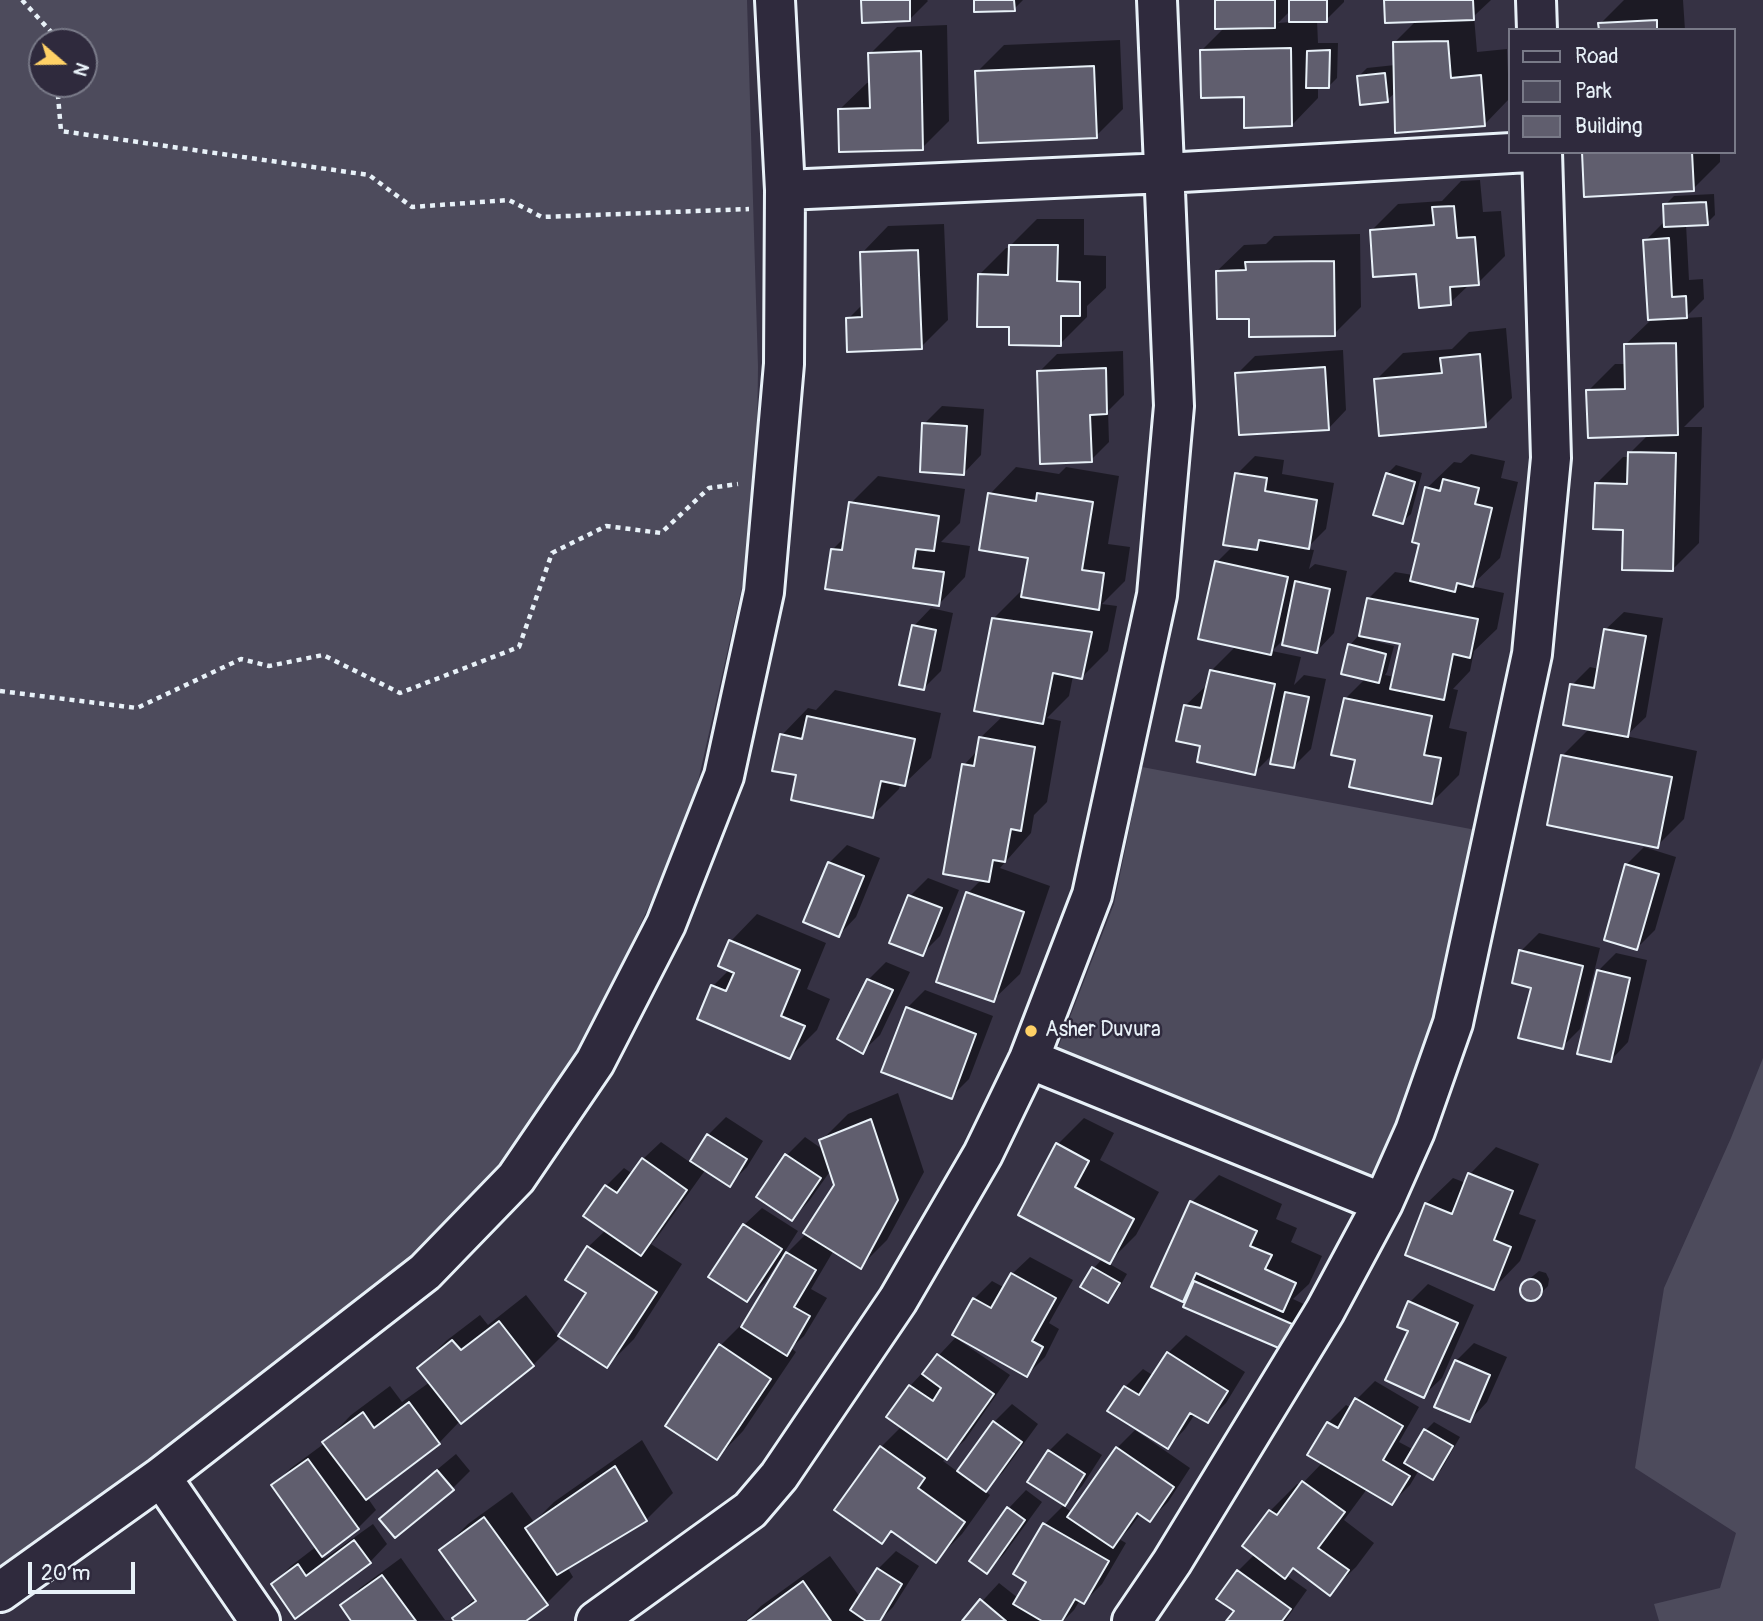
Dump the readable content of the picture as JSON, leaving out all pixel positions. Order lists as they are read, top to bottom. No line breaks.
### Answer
{"places":["Asher Duvura"],"legend":["Road","Park","Building"],"scale_bar":"20 m","north":"right"}
